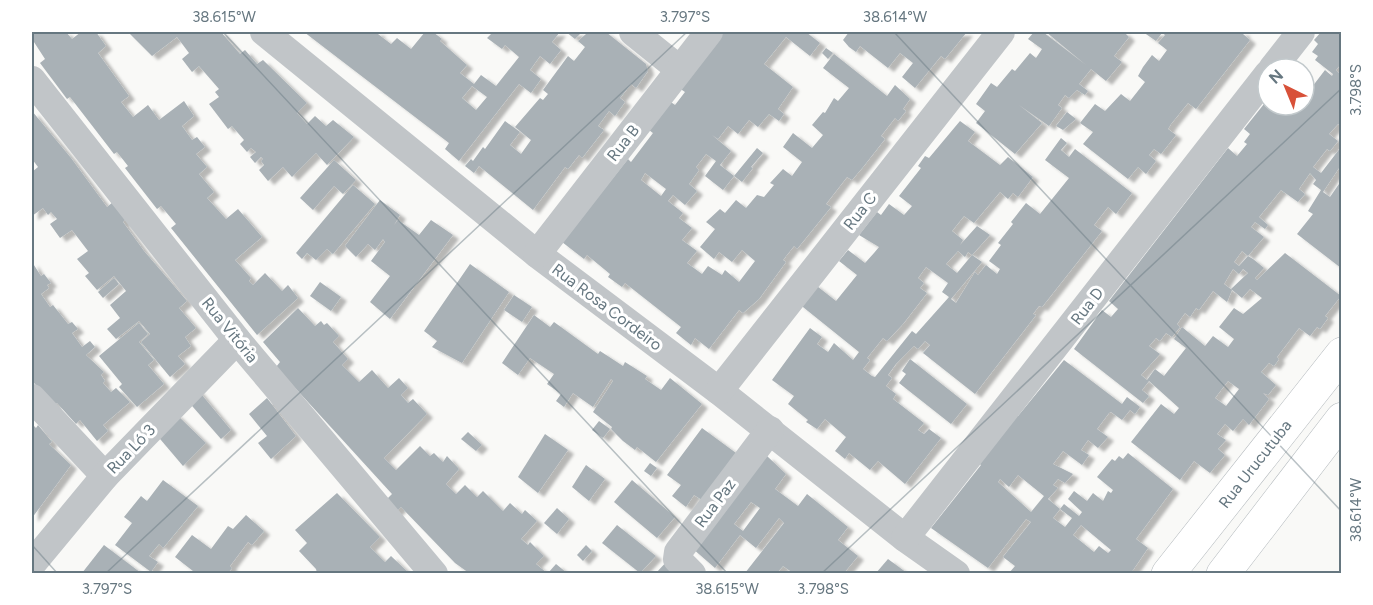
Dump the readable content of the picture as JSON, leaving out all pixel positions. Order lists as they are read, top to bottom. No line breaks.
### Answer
{"streets":{"street":["Rua B","Rua C","Rua D","Rua Rosa Cordeiro","Rua Vitória","Rua Ló 3","Rua Urucutuba","Rua Paz"]},"crossings":[["Rua B","Rua Rosa Cordeiro"],["Rua C","Rua Rosa Cordeiro"],["Rua D","Rua Rosa Cordeiro"],["Rua Rosa Cordeiro","Rua Paz"],["Rua Vitória","Rua Ló 3"]],"north":"top left","coordinates":["38.615°W","3.797°S","38.614°W","3.798°S"]}
